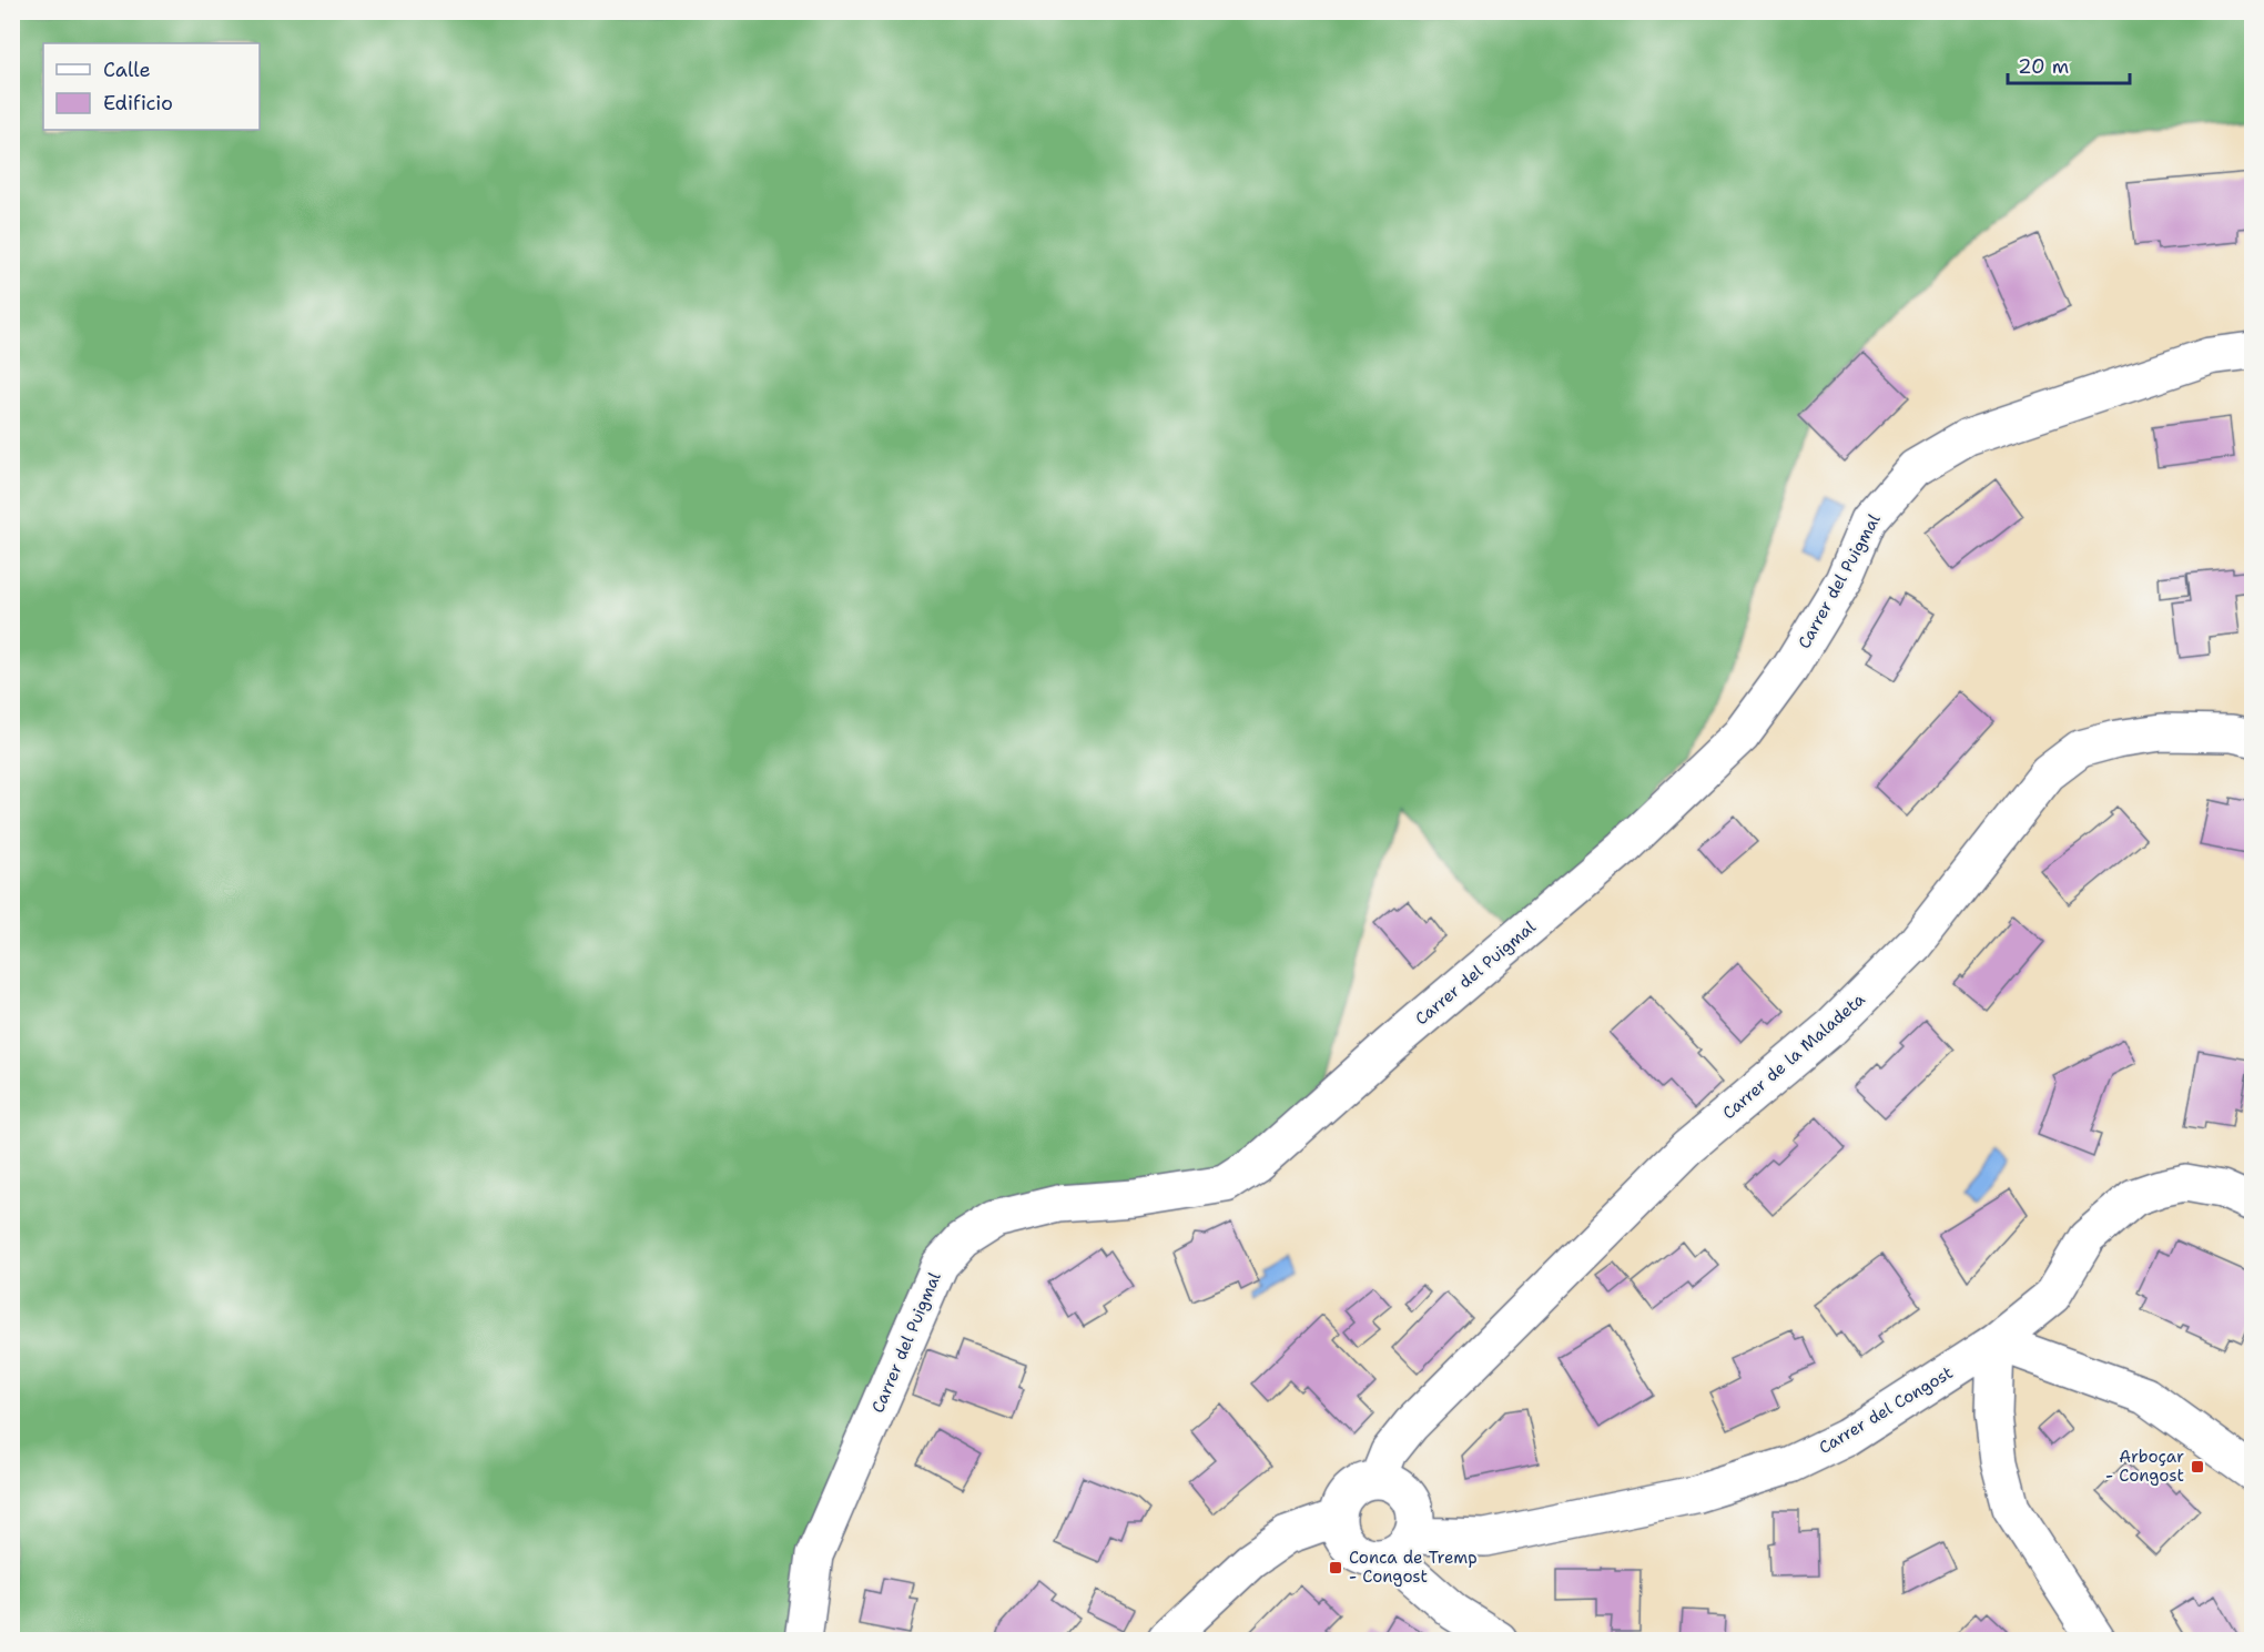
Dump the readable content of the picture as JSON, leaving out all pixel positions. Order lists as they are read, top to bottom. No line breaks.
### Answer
{"streets":{"street":["Carrer del Puigmal","Carrer de la Maladeta","Carrer del Congost"]},"crossings":[["Carrer de la Maladeta","Carrer del Congost"]],"places":{"transit":["Arboçar - Congost","Conca de Tremp - Congost"]},"legend":["Calle","Edificio"],"scale_bar":"20 m"}
